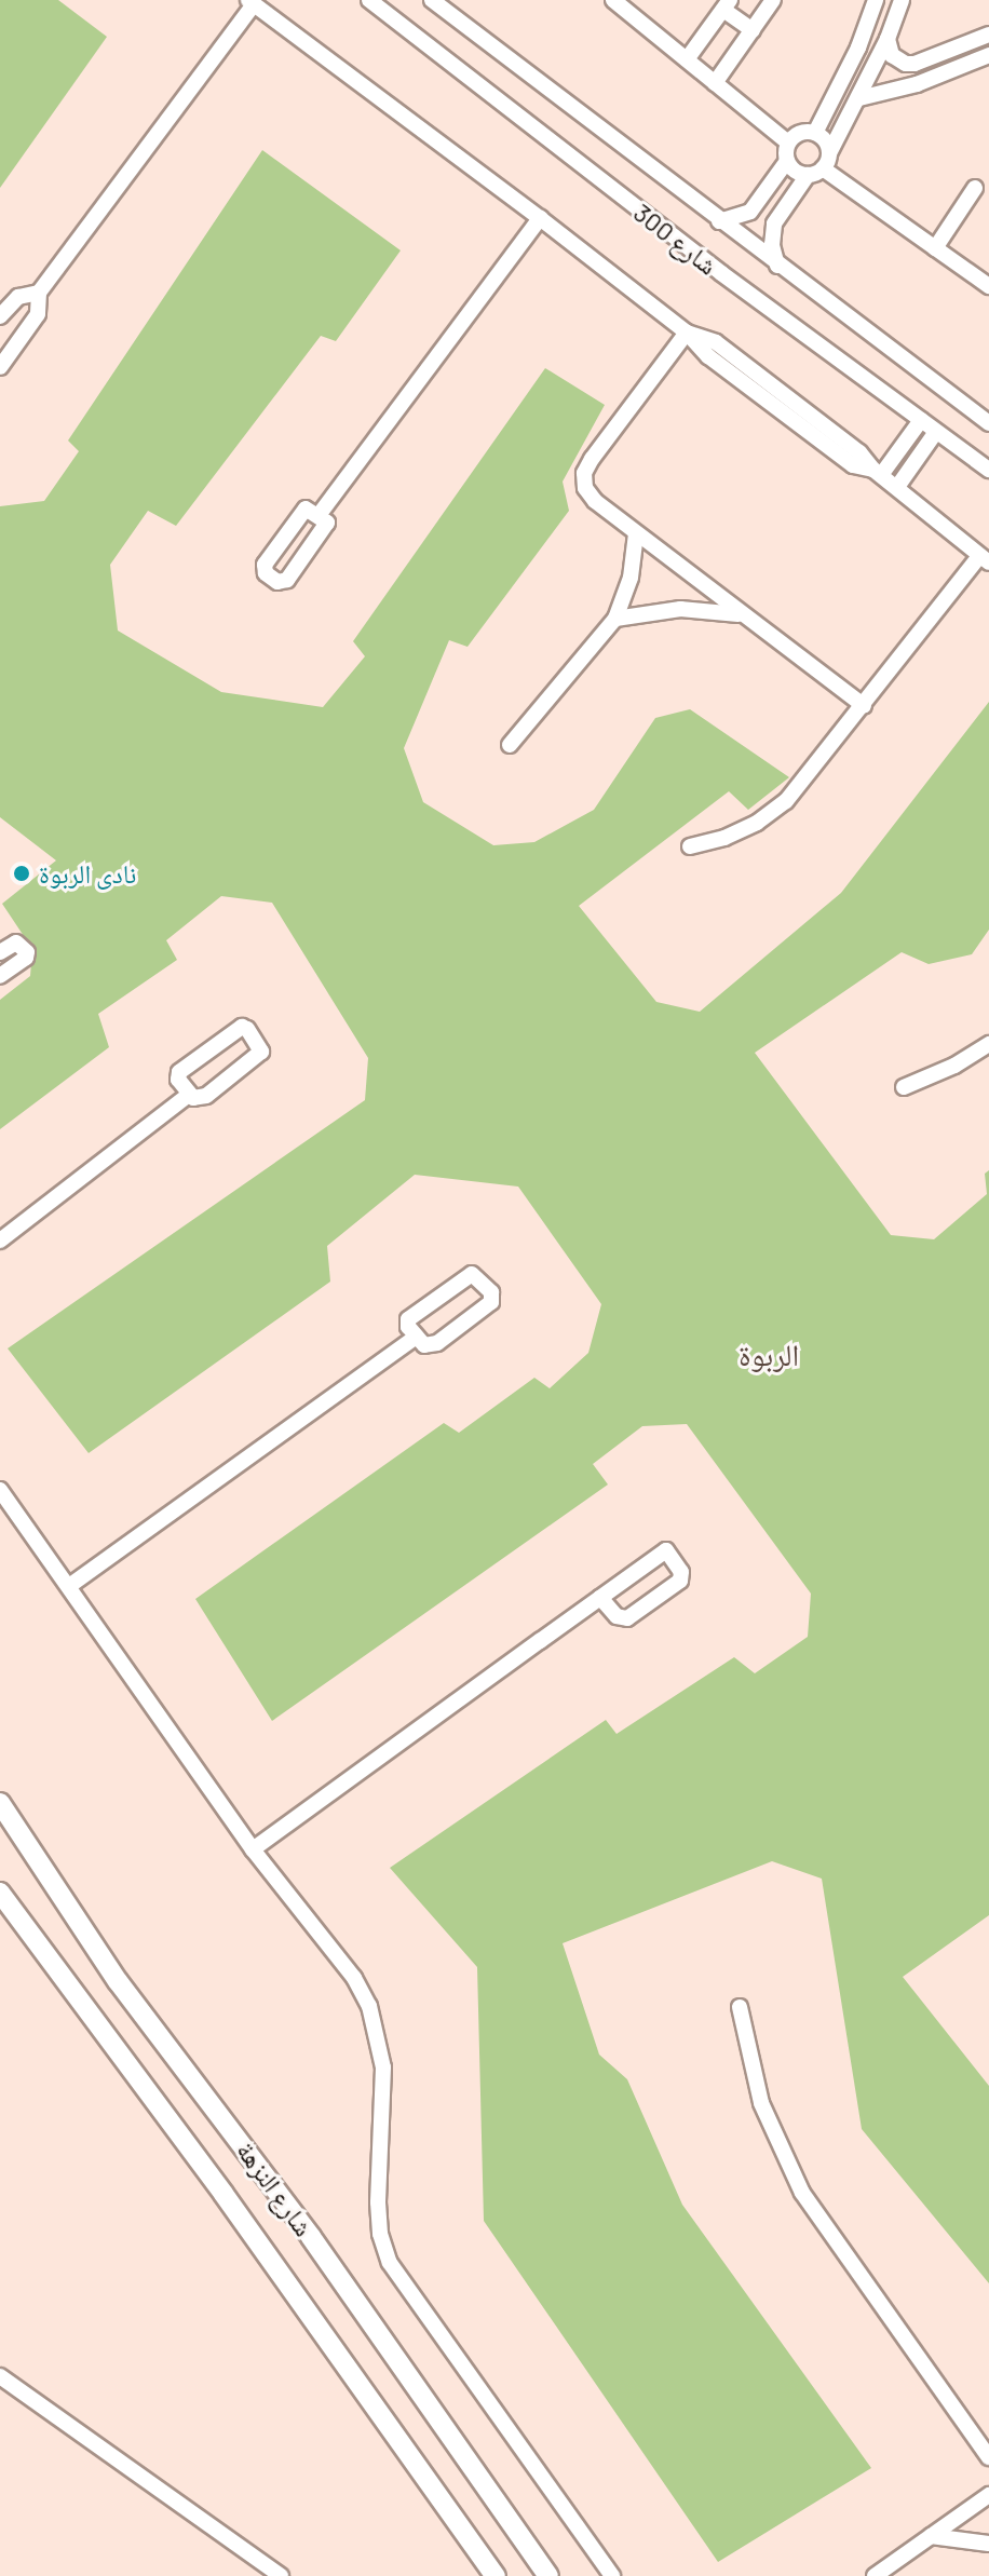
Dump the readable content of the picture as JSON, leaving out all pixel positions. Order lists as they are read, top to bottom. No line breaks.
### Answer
{"streets":{"main road":["شارع النزهة"],"street":["شارع 300"]},"districts":["الربوة"],"places":["نادى الربوة"]}
